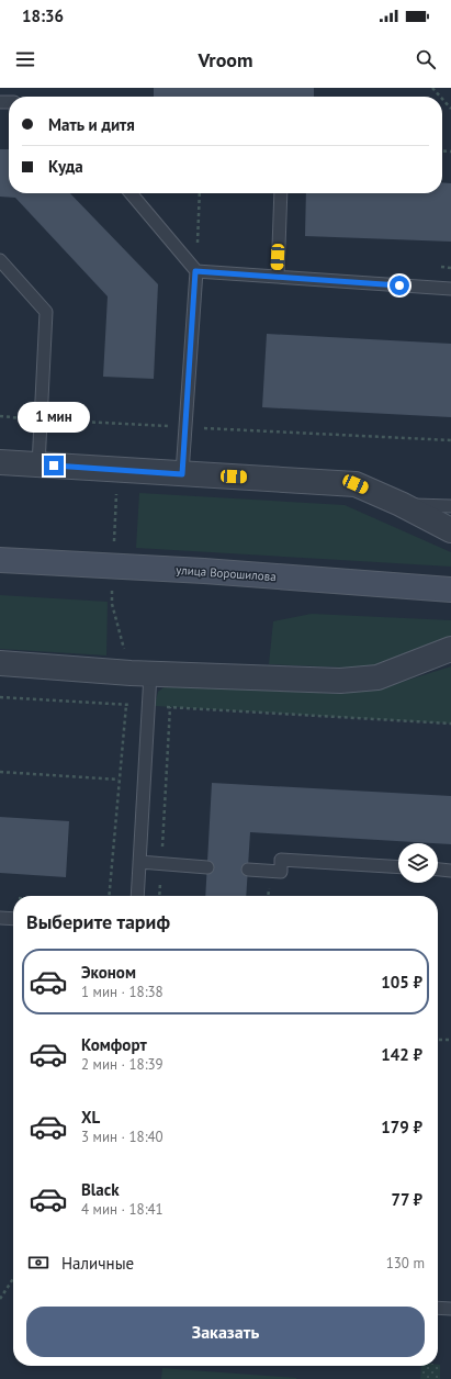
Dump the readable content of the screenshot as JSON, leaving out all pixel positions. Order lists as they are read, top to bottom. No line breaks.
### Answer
{"streets":{"main road":["улица Ворошилова"]},"page":{"status":"18:36","header":"Vroom","banner":["Мать и дитя","Куда"],"bubble":"1 мин","heading":"Выберите тариф","list":[{"name":"Эконом","note":"1 мин · 18:38","value":"105 ₽"},{"name":"Комфорт","note":"2 мин · 18:39","value":"142 ₽"},{"name":"XL","note":"3 мин · 18:40","value":"179 ₽"},{"name":"Black","note":"4 мин · 18:41","value":"77 ₽"}],"pay":["Наличные","130 m"],"buttons":"Заказать"}}
